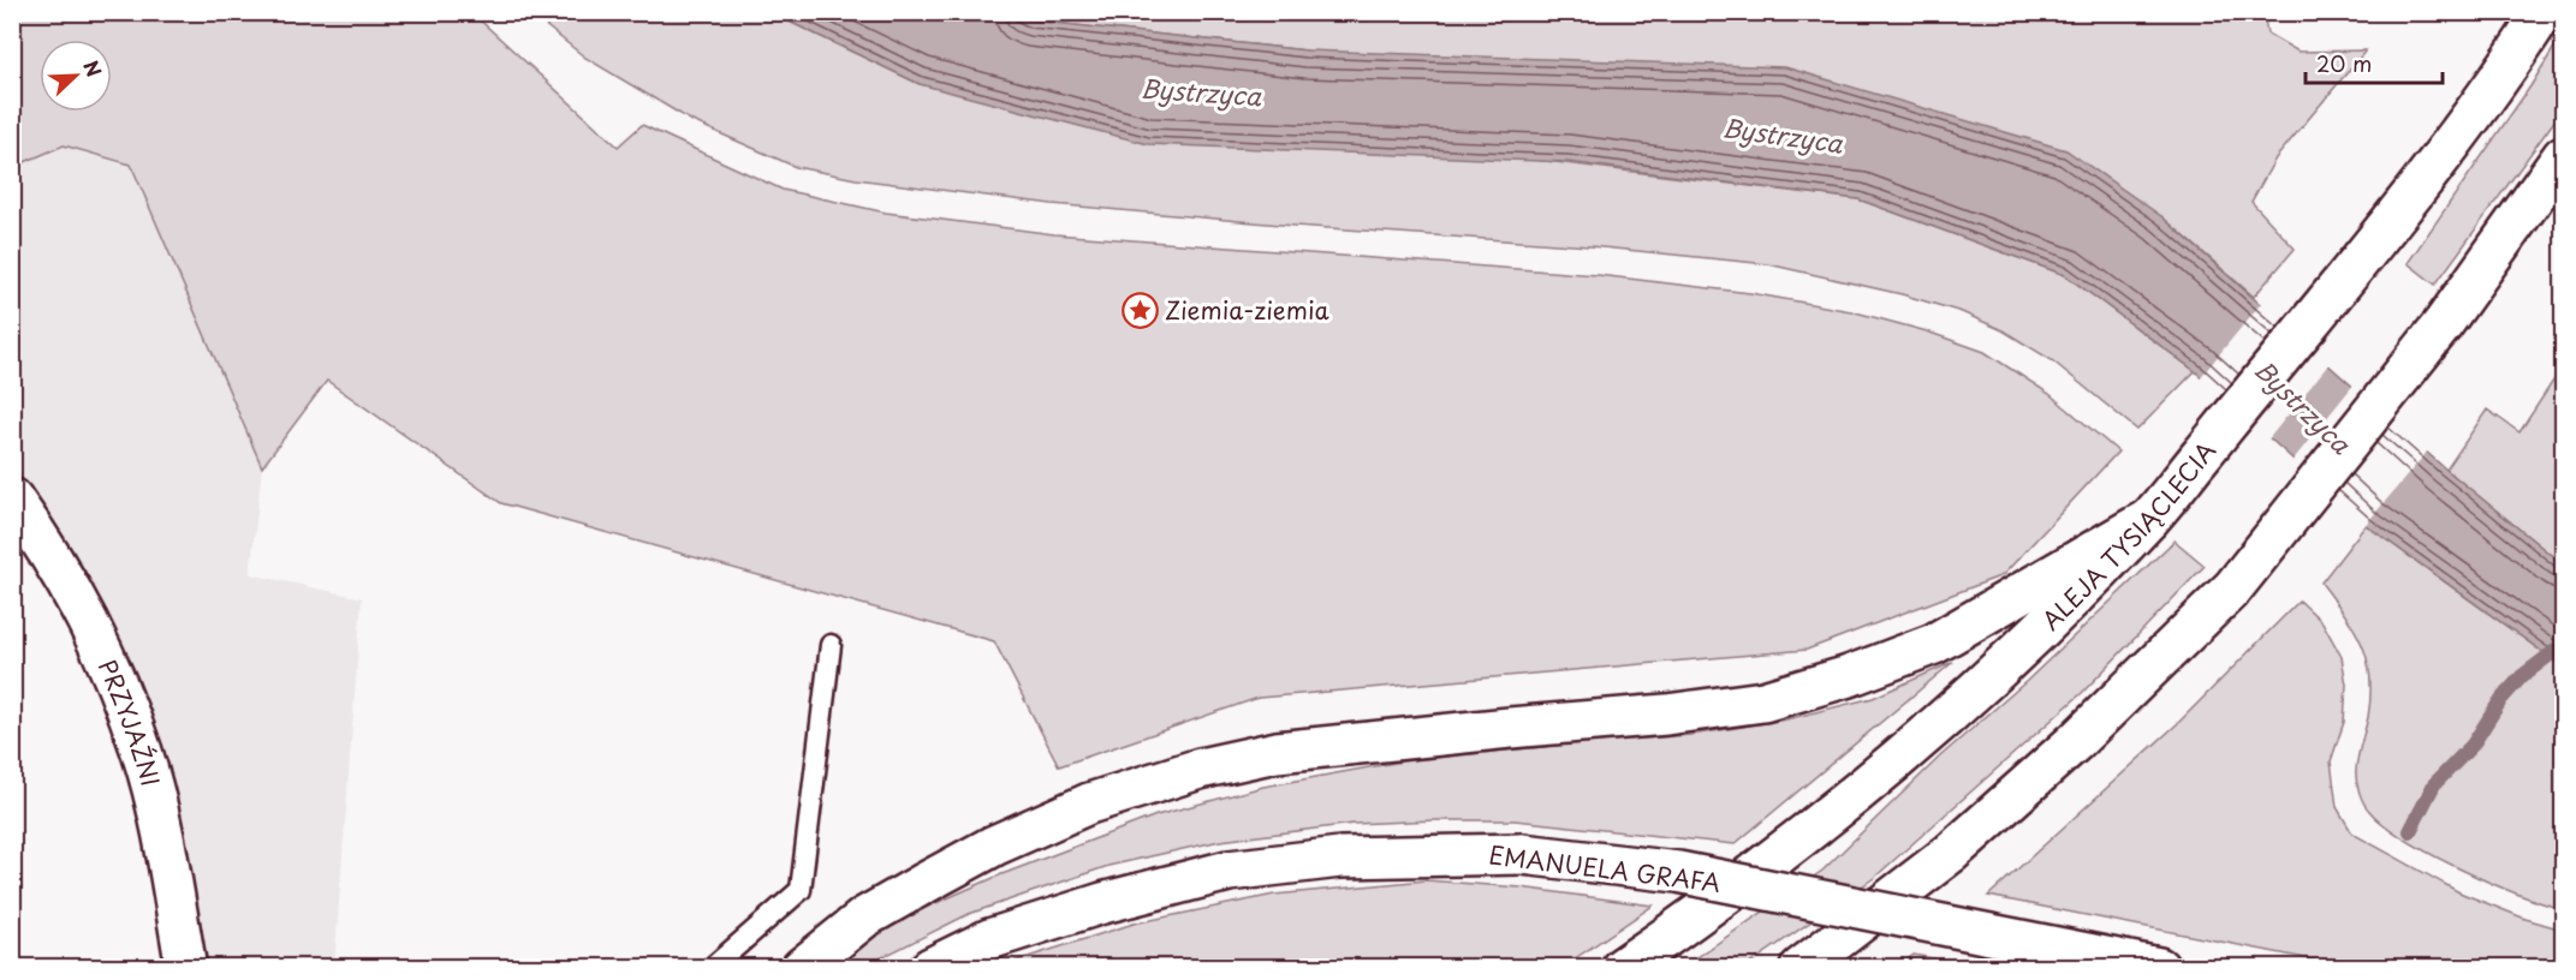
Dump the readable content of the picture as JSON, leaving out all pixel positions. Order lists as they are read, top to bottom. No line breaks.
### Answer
{"streets":{"main road":["ALEJA TYSIĄCLECIA","PRZYJAŹNI","EMANUELA GRAFA"]},"water":["Bystrzyca"],"places":{"place":["Ziemia-ziemia"]},"scale_bar":"20 m","north":"top right"}
